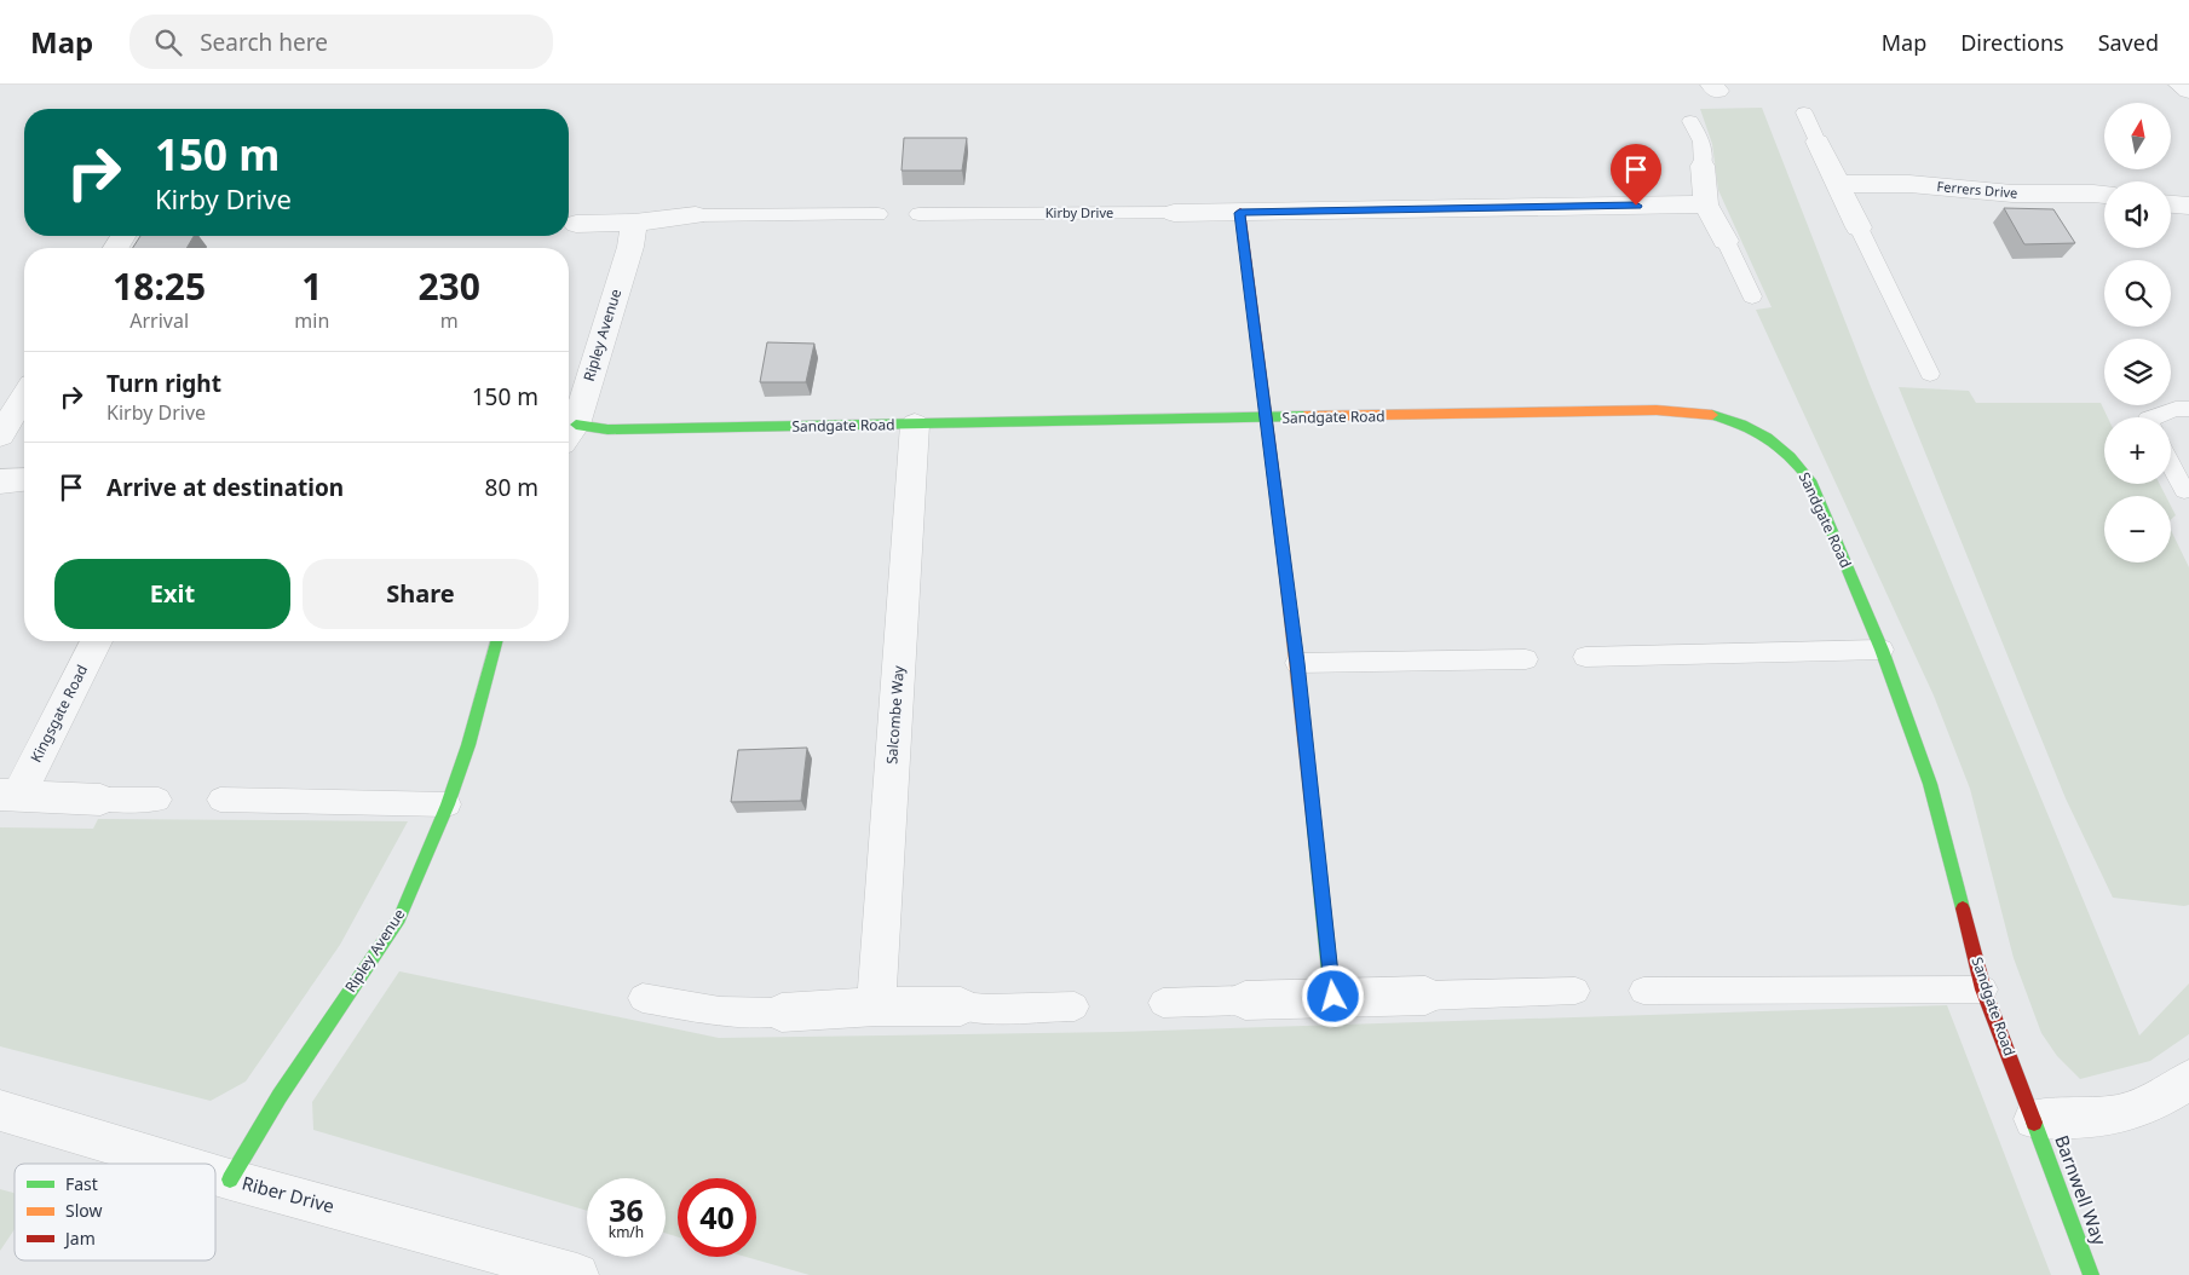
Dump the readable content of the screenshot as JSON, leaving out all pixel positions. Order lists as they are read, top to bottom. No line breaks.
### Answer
{"streets":{"street":["Ferrers Drive","Kirby Drive","Ripley Avenue","Sandgate Road","Kingsgate Road","Salcombe Way","Barnwell Way","Riber Drive"]},"crossings":[["Ripley Avenue","Sandgate Road"],["Ripley Avenue","Riber Drive"],["Sandgate Road","Salcombe Way"],["Sandgate Road","Barnwell Way"]],"legend":["Fast","Slow","Jam"],"north":"top","page":{"header":"Map","search":"Search here","nav":["Map","Directions","Saved"],"map_buttons":["+","−"],"turn":["150 m","Kirby Drive"],"eta":["18:25","Arrival","1","min","230","m"],"list":[{"name":"Turn right","note":"Kirby Drive","value":"150 m"},{"name":"Arrive at destination","value":"80 m"}],"buttons":["Exit","Share"],"speed":"36 km/h","limit":"40"}}
